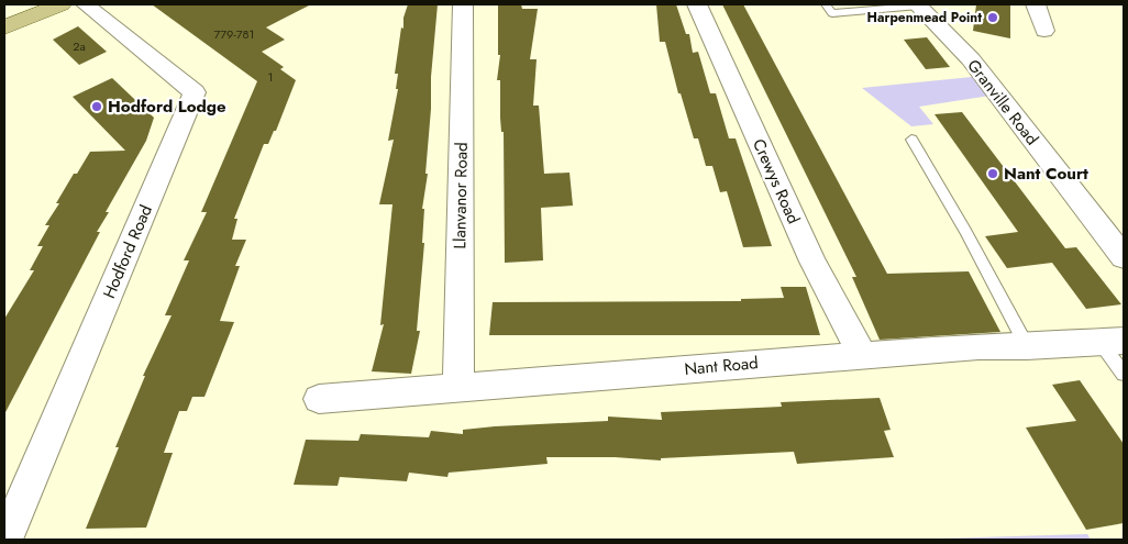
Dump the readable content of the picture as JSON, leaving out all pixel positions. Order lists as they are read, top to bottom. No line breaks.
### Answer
{"streets":{"street":["Granville Road","Crewys Road","Llanvanor Road","Hodford Road","Nant Road"]},"crossings":[["Crewys Road","Nant Road"],["Llanvanor Road","Nant Road"]],"places":["Harpenmead Point","Hodford Lodge","Nant Court"],"house_numbers":["779-781","2a","1"]}
